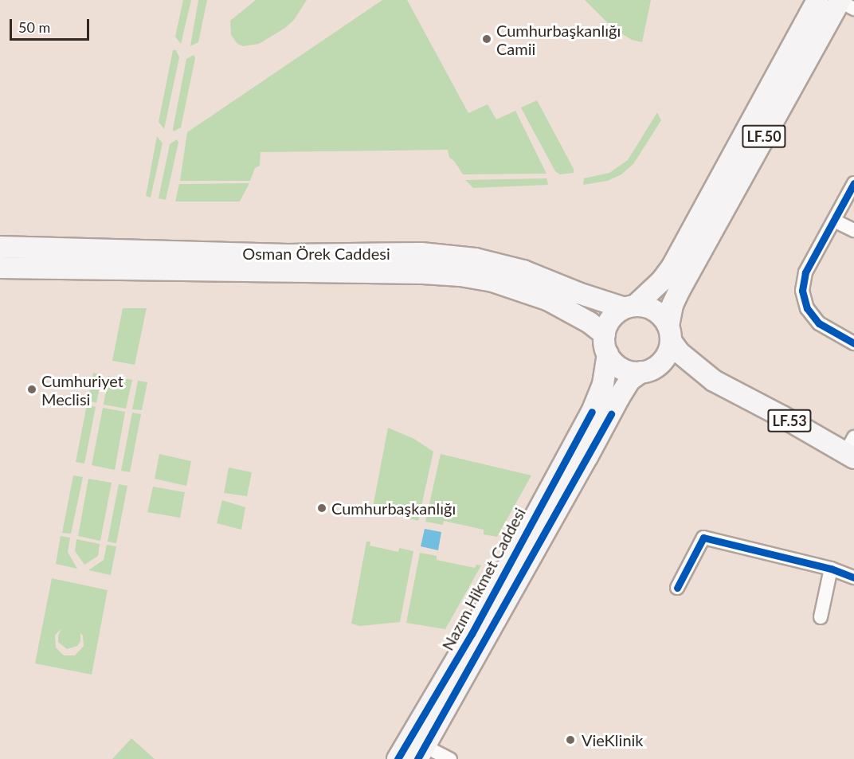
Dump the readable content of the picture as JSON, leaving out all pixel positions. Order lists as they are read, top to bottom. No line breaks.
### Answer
{"streets":{"main road":["LF.50","Osman Örek Caddesi","LF.53","Nazım Hikmet Caddesi"]},"crossings":[["LF.50","Osman Örek Caddesi"],["LF.50","LF.53"],["LF.50","Nazım Hikmet Caddesi"],["Osman Örek Caddesi","LF.53"],["Osman Örek Caddesi","Nazım Hikmet Caddesi"],["LF.53","Nazım Hikmet Caddesi"]],"places":["Cumhurbaşkanlığı Camii","Cumhuriyet Meclisi","Cumhurbaşkanlığı","VieKlinik"],"scale_bar":"50 m"}
